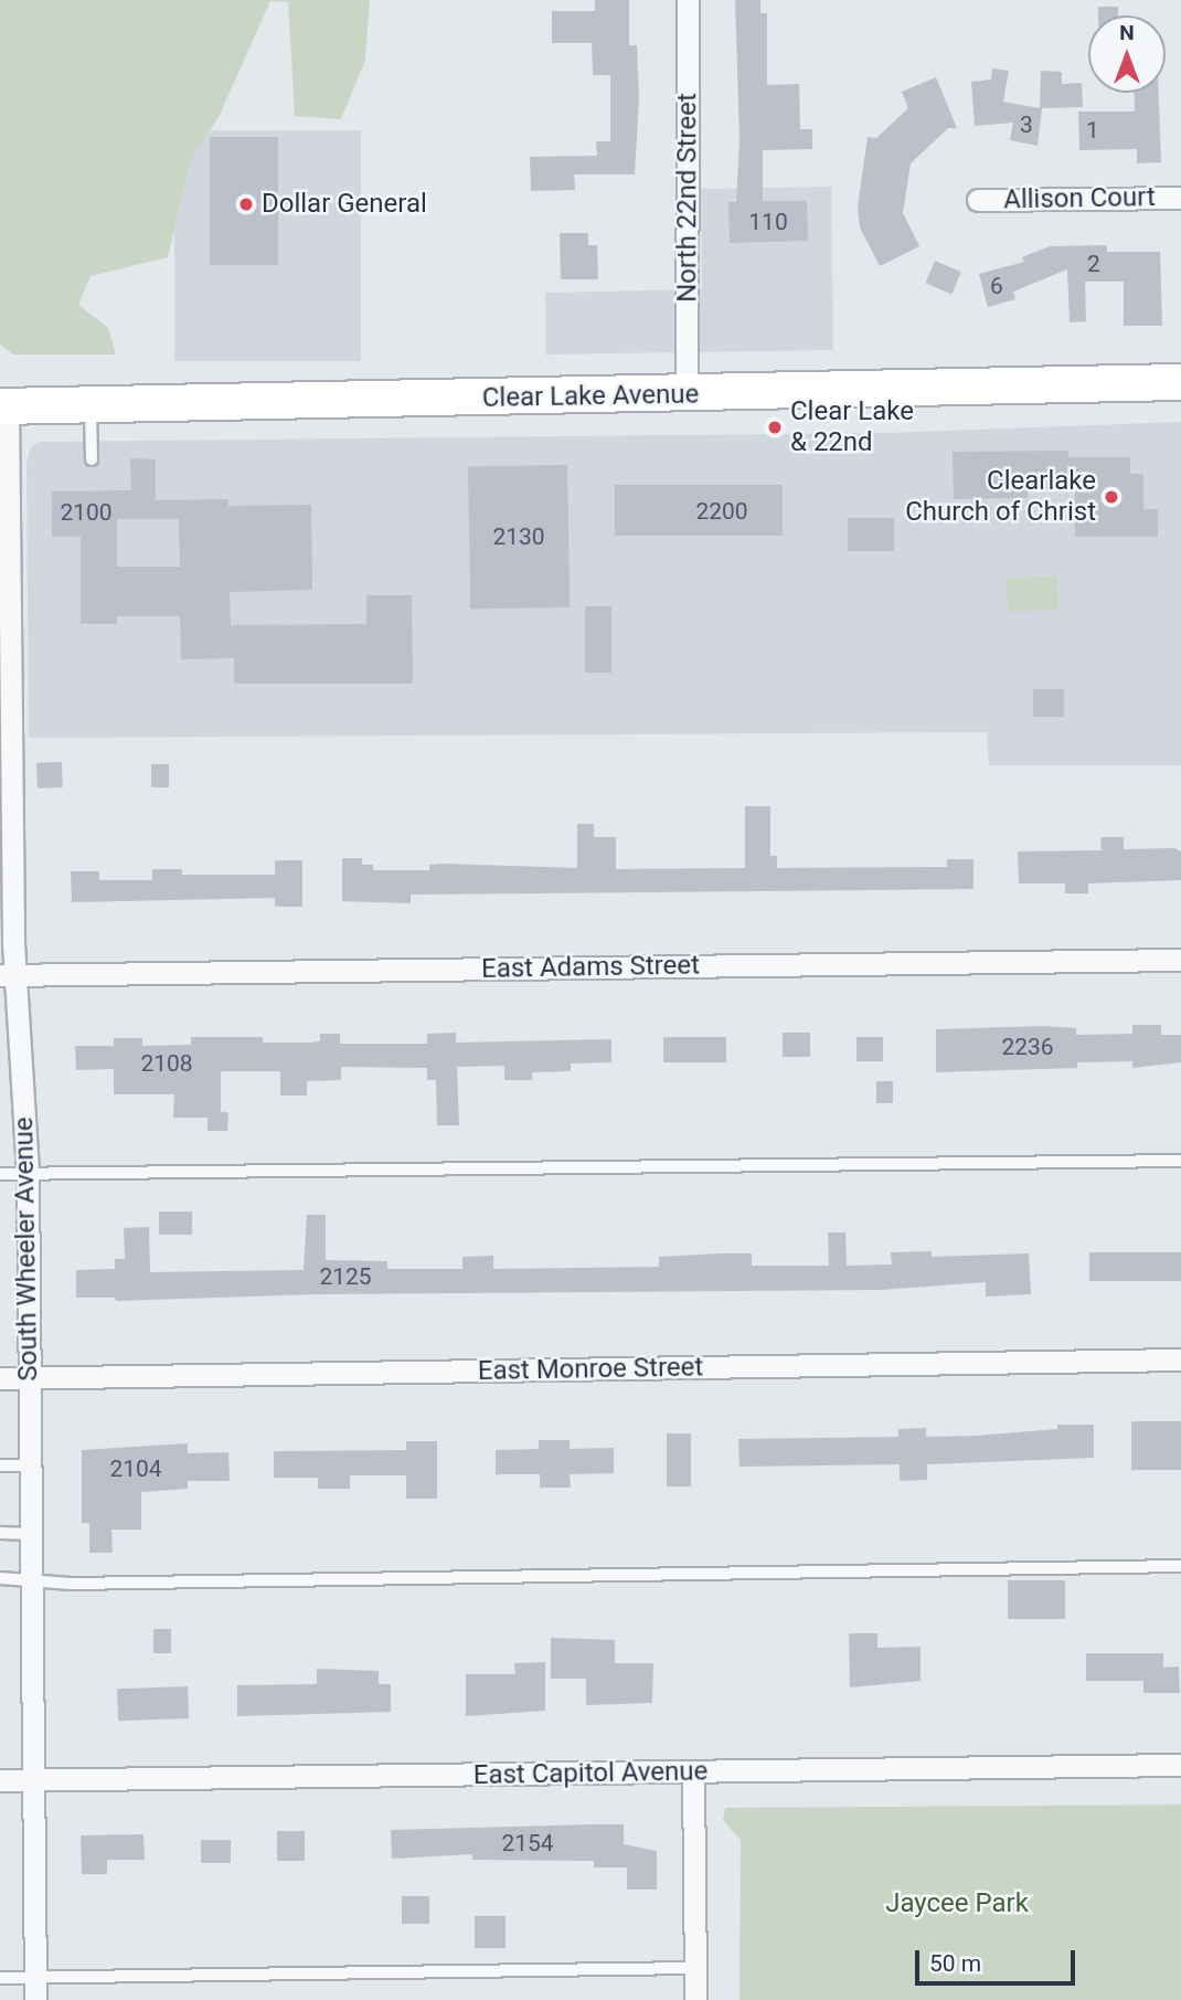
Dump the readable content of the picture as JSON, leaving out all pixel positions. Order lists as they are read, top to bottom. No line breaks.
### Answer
{"streets":{"main road":["Clear Lake Avenue"],"street":["North 22nd Street","Allison Court","East Adams Street","South Wheeler Avenue","East Monroe Street","East Capitol Avenue"]},"crossings":[["North 22nd Street","Clear Lake Avenue"],["Clear Lake Avenue","South Wheeler Avenue"],["East Adams Street","South Wheeler Avenue"],["South Wheeler Avenue","East Monroe Street"],["South Wheeler Avenue","East Capitol Avenue"]],"parks":["Jaycee Park"],"places":["Dollar General","Clear Lake & 22nd","Clearlake Church of Christ"],"house_numbers":["3","1","110","2","6","2200","2100","2130","2236","2108","2125","2104","2154"],"scale_bar":"50 m","north":"top"}
